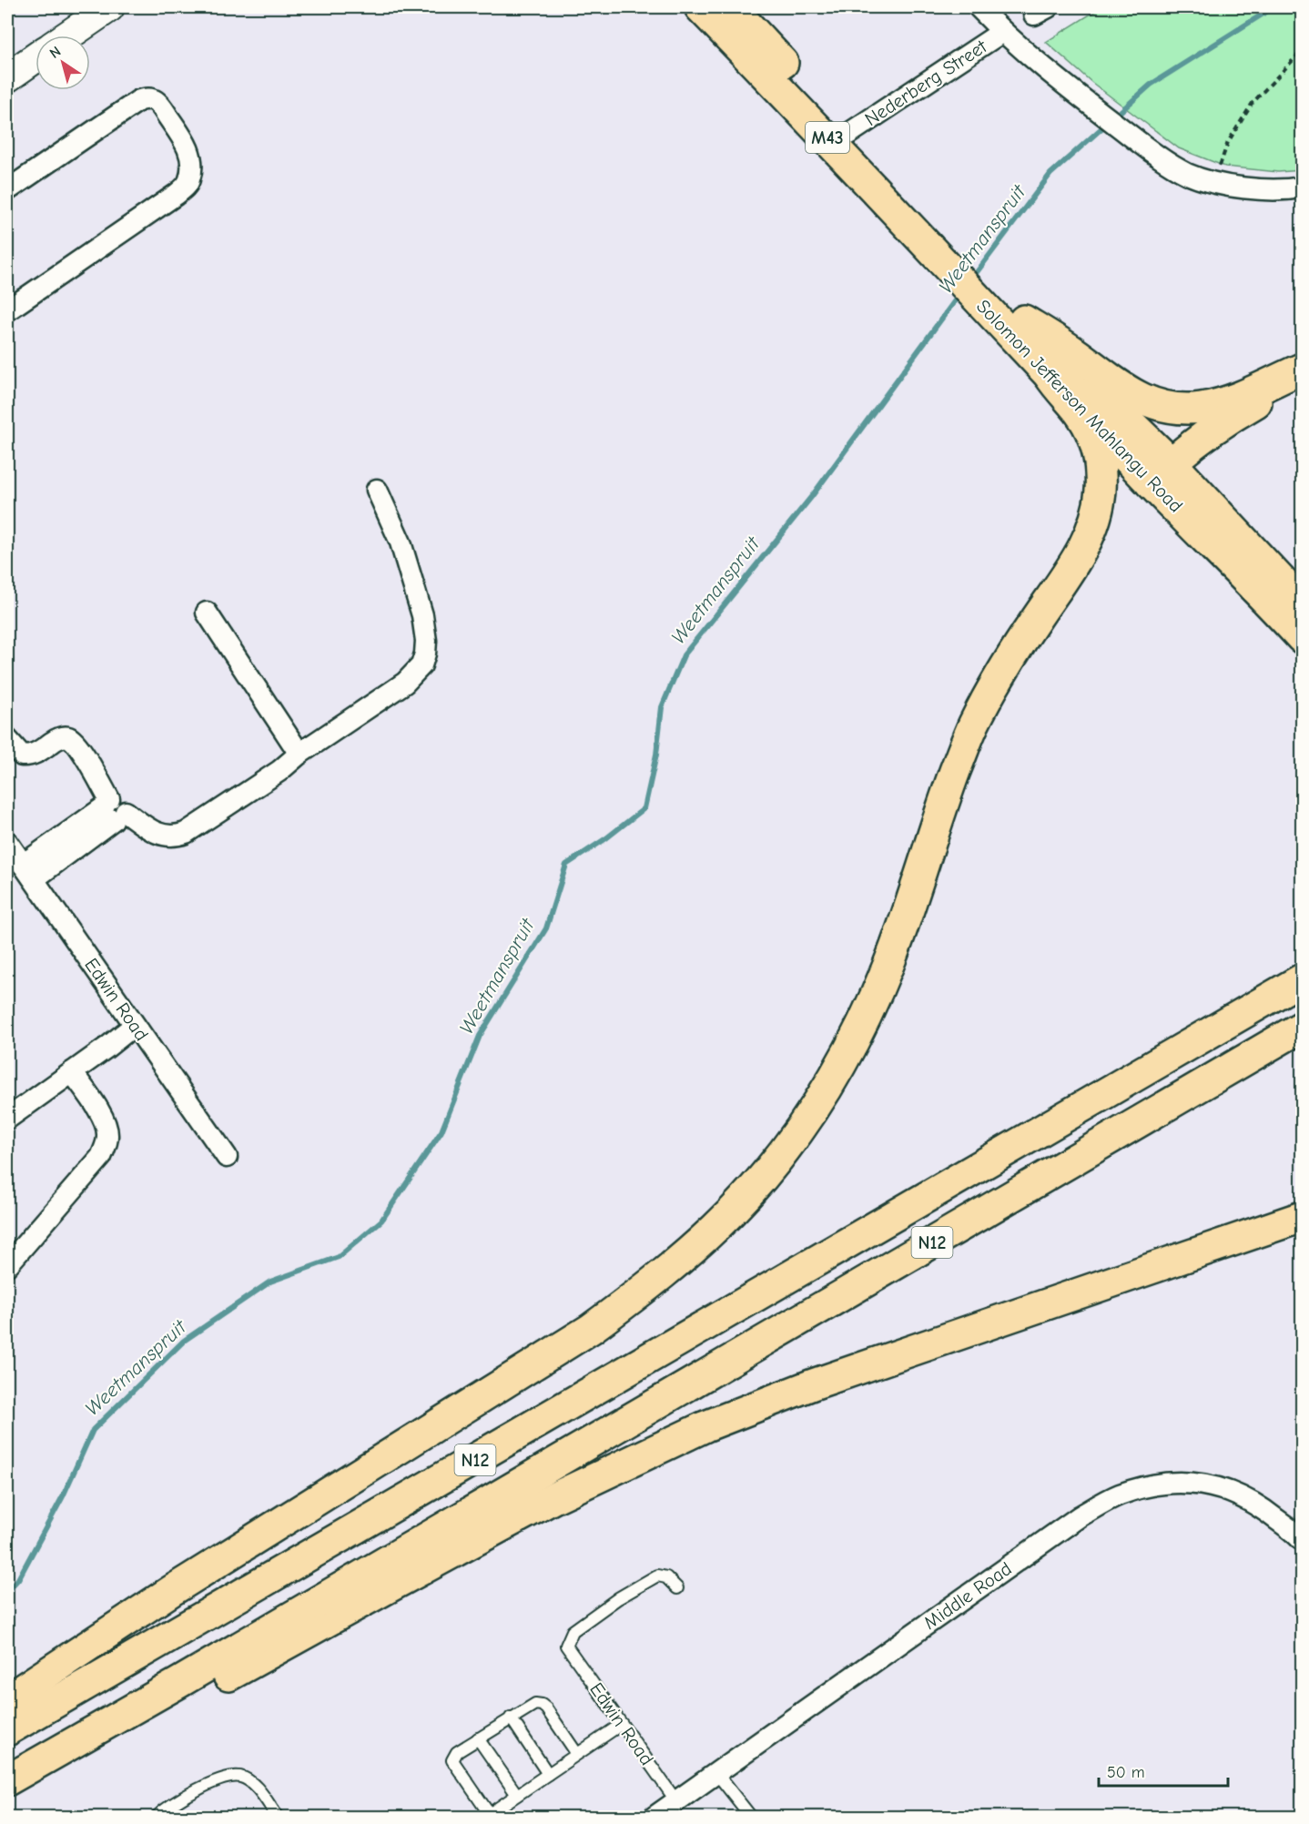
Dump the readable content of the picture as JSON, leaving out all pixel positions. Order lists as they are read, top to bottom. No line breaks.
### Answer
{"streets":{"main road":["M43","Solomon Jefferson Mahlangu Road","N12"],"street":["Nederberg Street","Edwin Road","Middle Road"]},"crossings":[["Nederberg Street","Solomon Jefferson Mahlangu Road"],["Edwin Road","Middle Road"]],"water":["Weetmanspruit"],"scale_bar":"50 m","north":"top left"}
